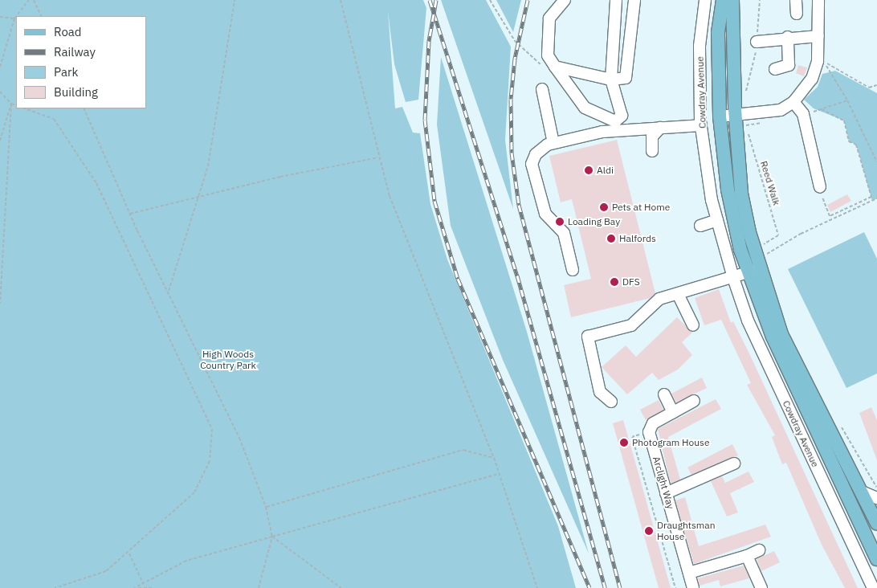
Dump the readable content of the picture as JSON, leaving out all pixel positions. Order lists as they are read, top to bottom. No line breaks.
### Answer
{"streets":{"main road":["Cowdray Avenue"],"street":["Arclight Way"],"path":["Reed Walk"]},"parks":["High Woods Country Park"],"places":["Aldi","Pets at Home","Loading Bay","Halfords","DFS","Photogram House","Draughtsman House"],"legend":["Road","Railway","Park","Building"]}
